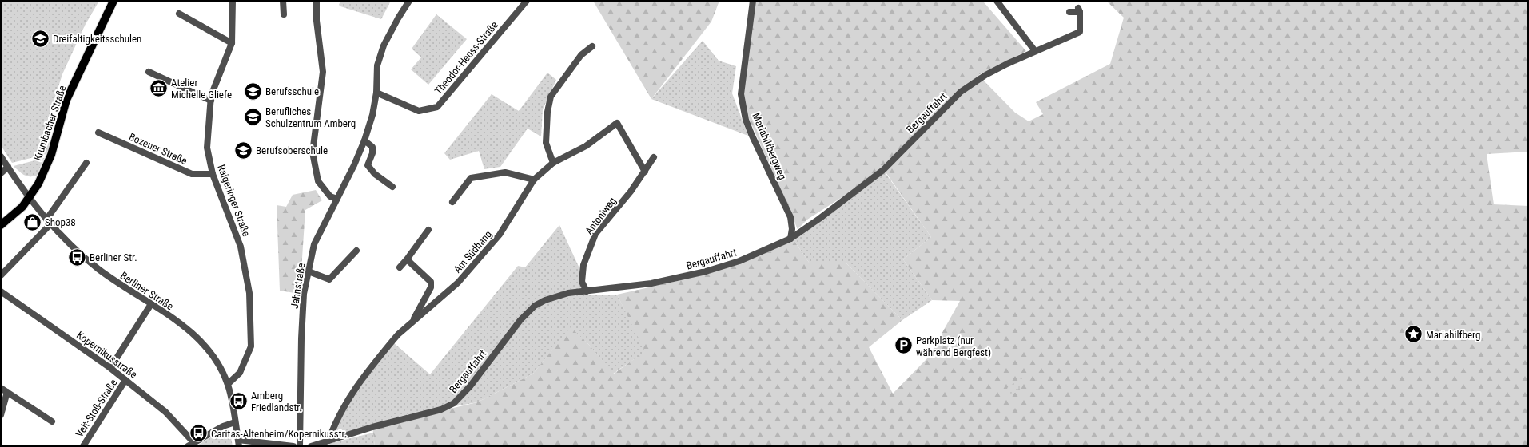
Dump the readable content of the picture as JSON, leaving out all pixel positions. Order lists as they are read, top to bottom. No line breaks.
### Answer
{"streets":{"main road":["Krumbacher Straße"],"street":["Theodor-Heuss-Straße","Bergauffahrt","Mariahilfbergweg","Bozener Straße","Raigeringer Straße","Antoniweg","Am Südhang","Jahnstraße","Berliner Straße","Kopernikusstraße","Veit-Stoß-Straße"]},"crossings":[["Theodor-Heuss-Straße","Jahnstraße"],["Bergauffahrt","Mariahilfbergweg"],["Bergauffahrt","Antoniweg"],["Bergauffahrt","Am Südhang"],["Krumbacher Straße","Berliner Straße"],["Bozener Straße","Raigeringer Straße"],["Raigeringer Straße","Berliner Straße"],["Antoniweg","Am Südhang"],["Kopernikusstraße","Veit-Stoß-Straße"]],"places":{"school or university":["Dreifaltigkeitsschulen","Berufsschule","Berufliches Schulzentrum Amberg","Berufsoberschule"],"museum":["Atelier Michelle Gliefe"],"shop":["Shop38"],"bus stop":["Berliner Str.","Amberg Friedlandstr.","Caritas-Altenheim/Kopernikusstr."],"place":["Mariahilfberg"],"parking":["Parkplatz (nur während Bergfest)"]}}
